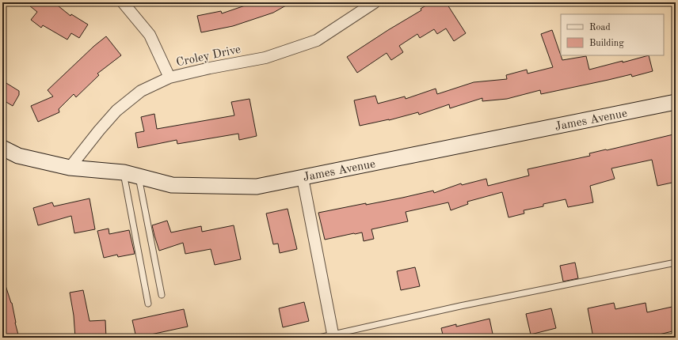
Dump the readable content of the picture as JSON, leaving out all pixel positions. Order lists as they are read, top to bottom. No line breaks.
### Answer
{"streets":{"street":["Croley Drive","James Avenue"]},"crossings":[["Croley Drive","James Avenue"]],"legend":["Road","Building"]}
